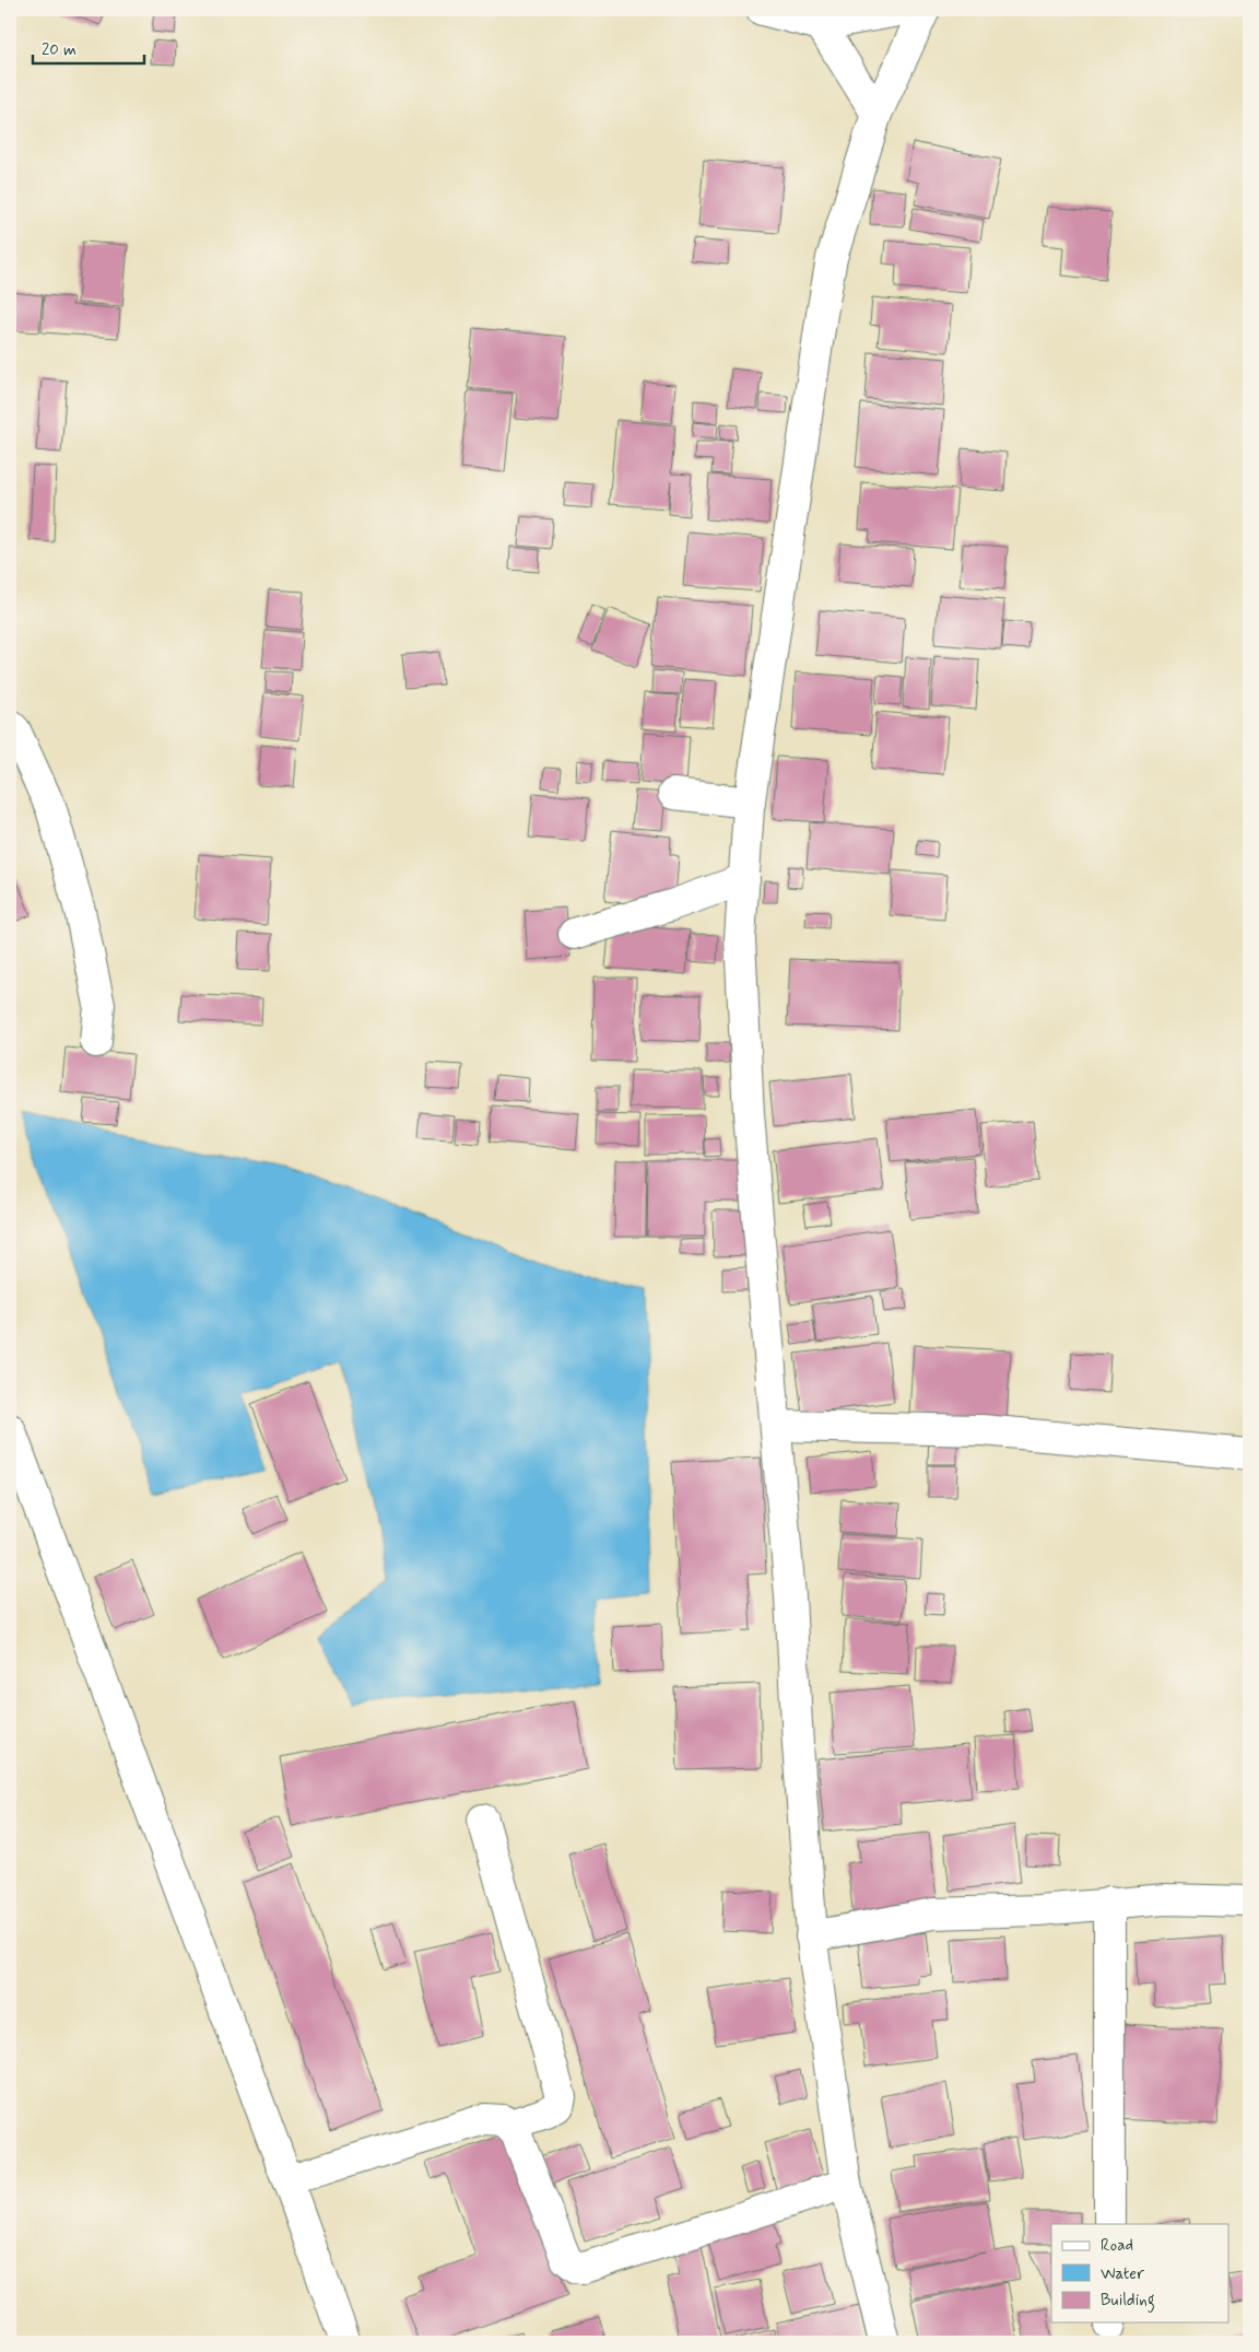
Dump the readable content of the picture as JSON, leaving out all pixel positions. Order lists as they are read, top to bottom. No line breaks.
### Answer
{"legend":["Road","Water","Building"],"scale_bar":"20 m"}
